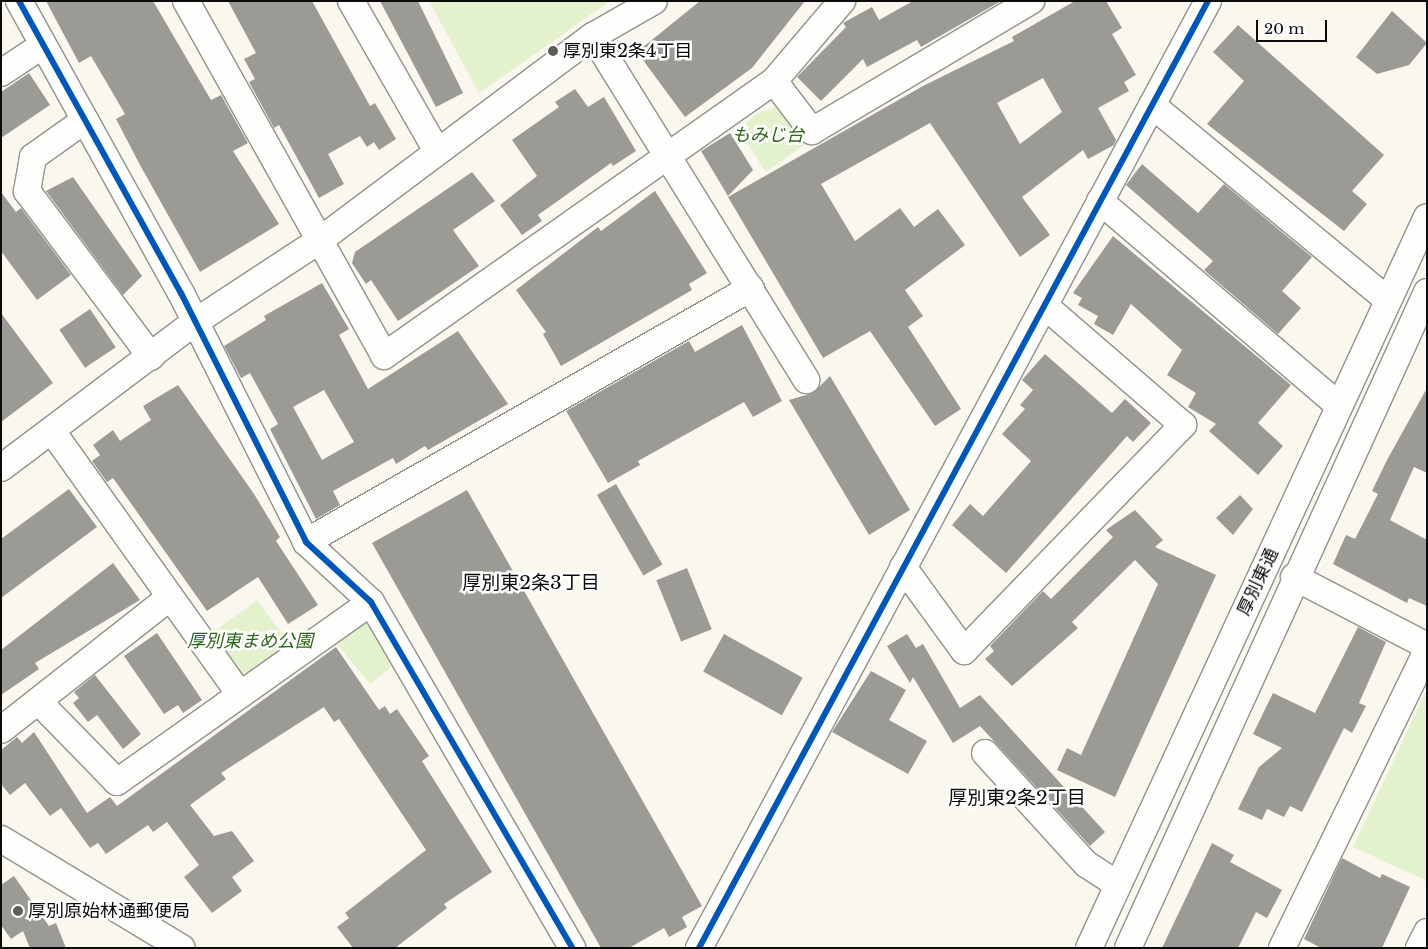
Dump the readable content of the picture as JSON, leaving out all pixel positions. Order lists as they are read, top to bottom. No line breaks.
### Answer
{"streets":{"street":["厚別東通"]},"districts":["厚別東2条3丁目","厚別東2条2丁目"],"parks":["もみじ台","厚別東まめ公園"],"places":["厚別東2条4丁目","厚別原始林通郵便局"],"scale_bar":"20 m"}
